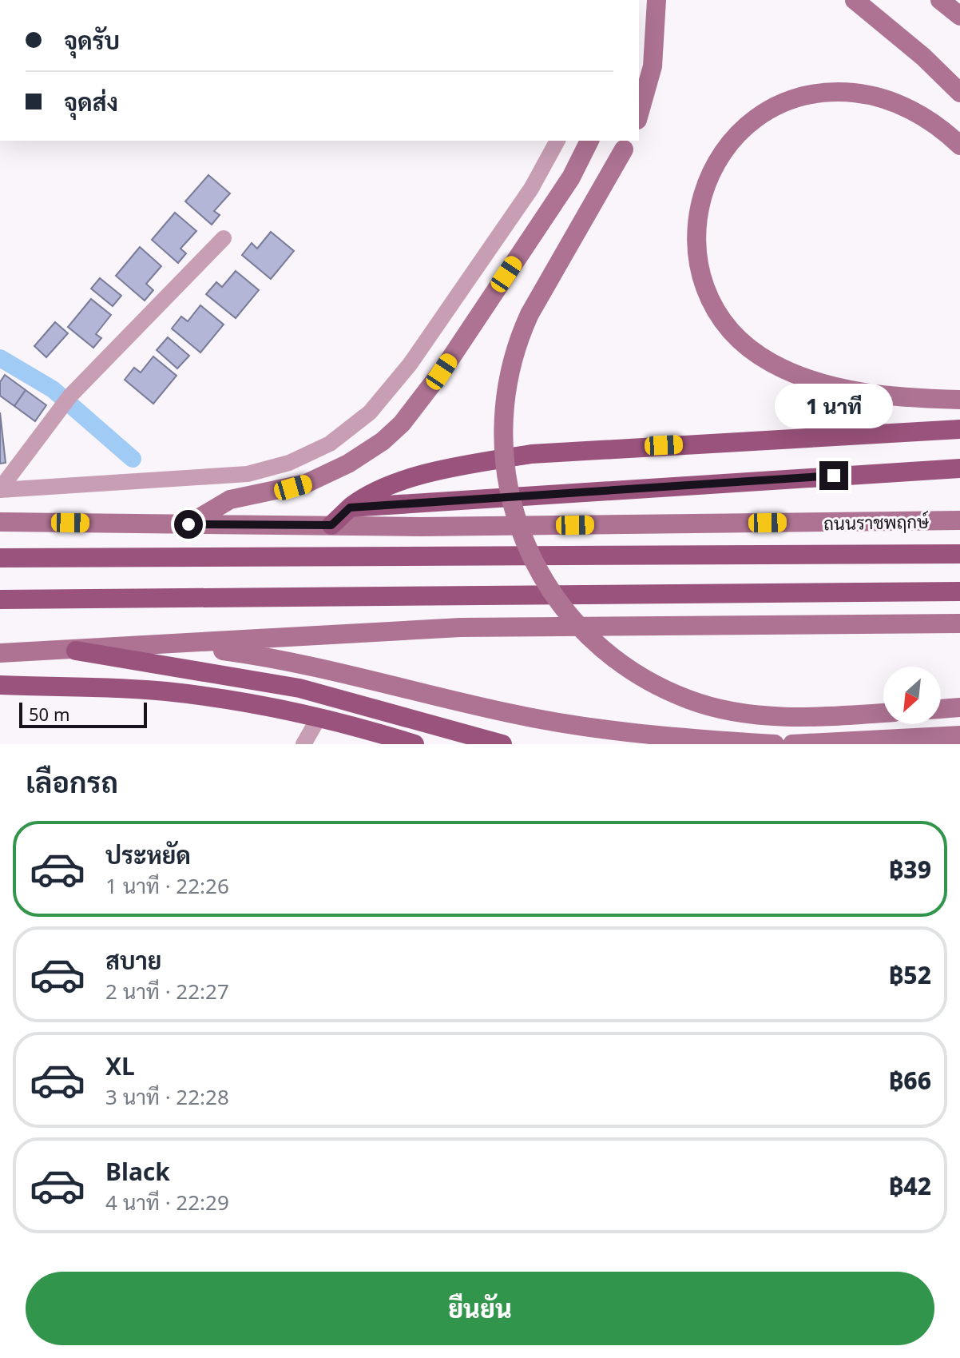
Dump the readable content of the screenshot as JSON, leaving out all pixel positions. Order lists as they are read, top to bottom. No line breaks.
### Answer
{"streets":{"main road":["ถนนราชพฤกษ์"]},"scale_bar":"50 m","north":"bottom left","page":{"banner":["จุดรับ","จุดส่ง"],"bubble":"1 นาที","scale":"50 m","heading":"เลือกรถ","list":[{"name":"ประหยัด","note":"1 นาที · 22:26","value":"฿39"},{"name":"สบาย","note":"2 นาที · 22:27","value":"฿52"},{"name":"XL","note":"3 นาที · 22:28","value":"฿66"},{"name":"Black","note":"4 นาที · 22:29","value":"฿42"}],"buttons":"ยืนยัน"}}
